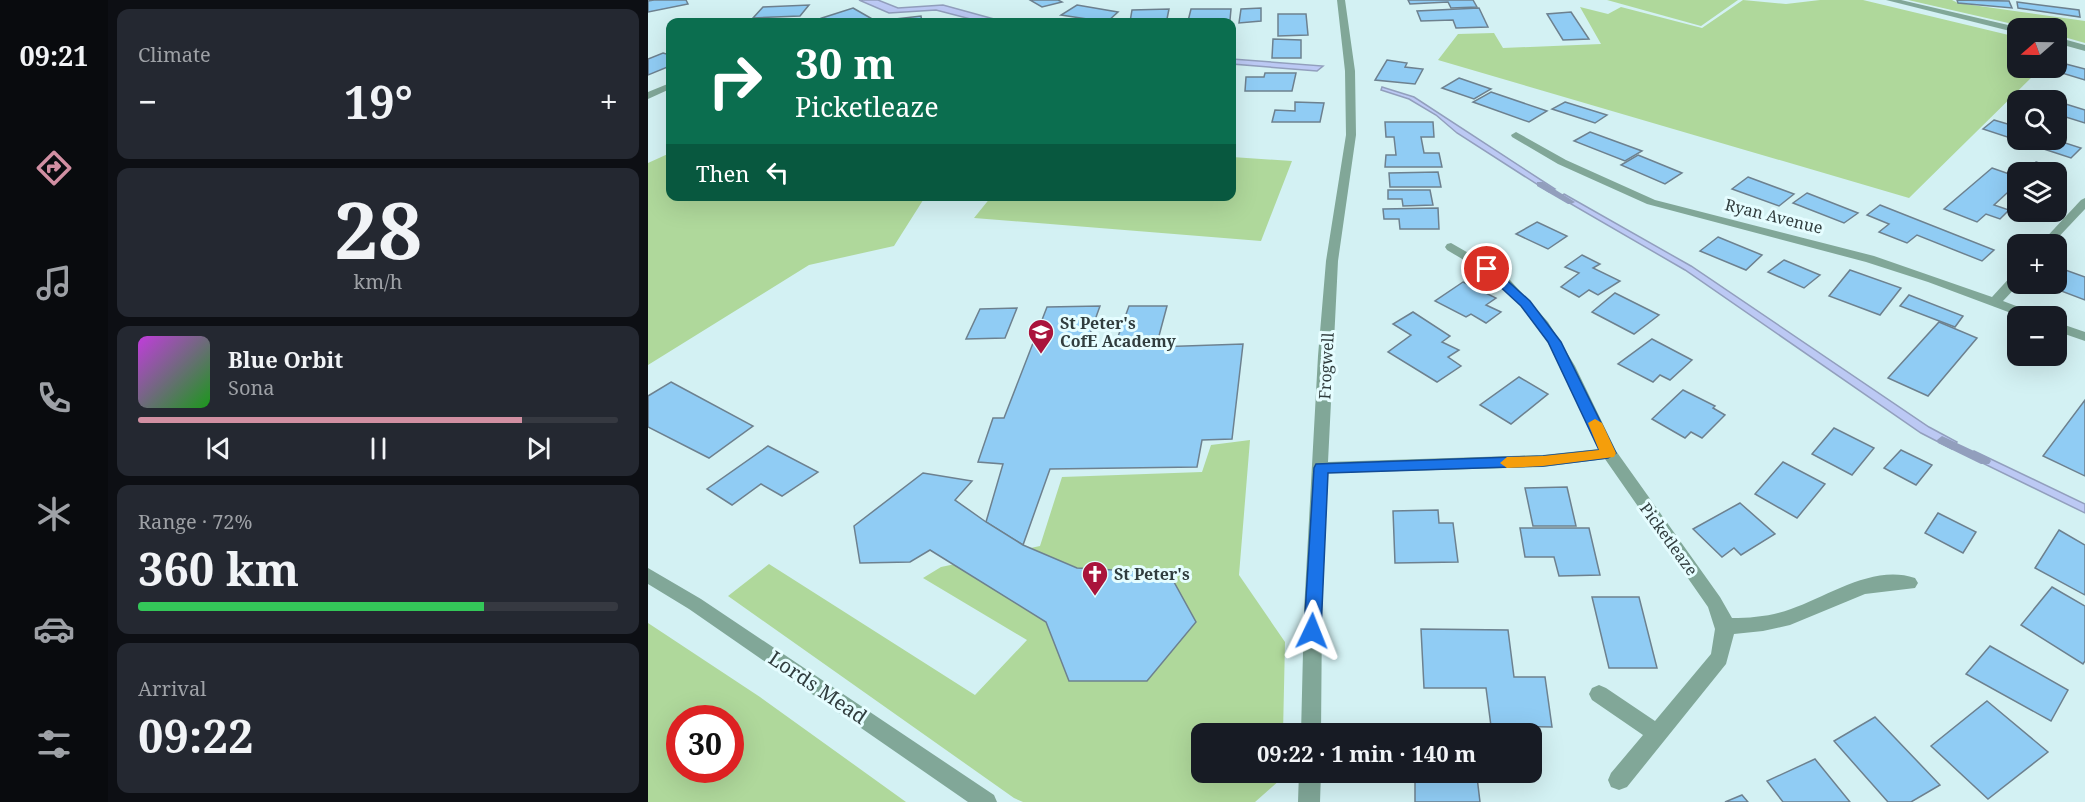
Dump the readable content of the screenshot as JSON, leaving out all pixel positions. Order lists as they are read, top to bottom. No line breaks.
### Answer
{"streets":{"street":["Ryan Avenue","Frogwell","Picketleaze","Lords Mead"]},"places":{"school or university":["St Peter's CofE Academy"],"church":["St Peter's"]},"north":"left","page":{"tabs":"09:21","tile":["Climate",["28","km/h"],["Range · 72%","360 km"],["Arrival","09:22"]],"map_buttons":["+","−"],"turn":["30 m","Picketleaze"],"heat":["−","19°","+"],"then":"Then","song":["Blue Orbit","Sona"],"limit":"30","trip":"09:22 · 1 min · 140 m"}}
